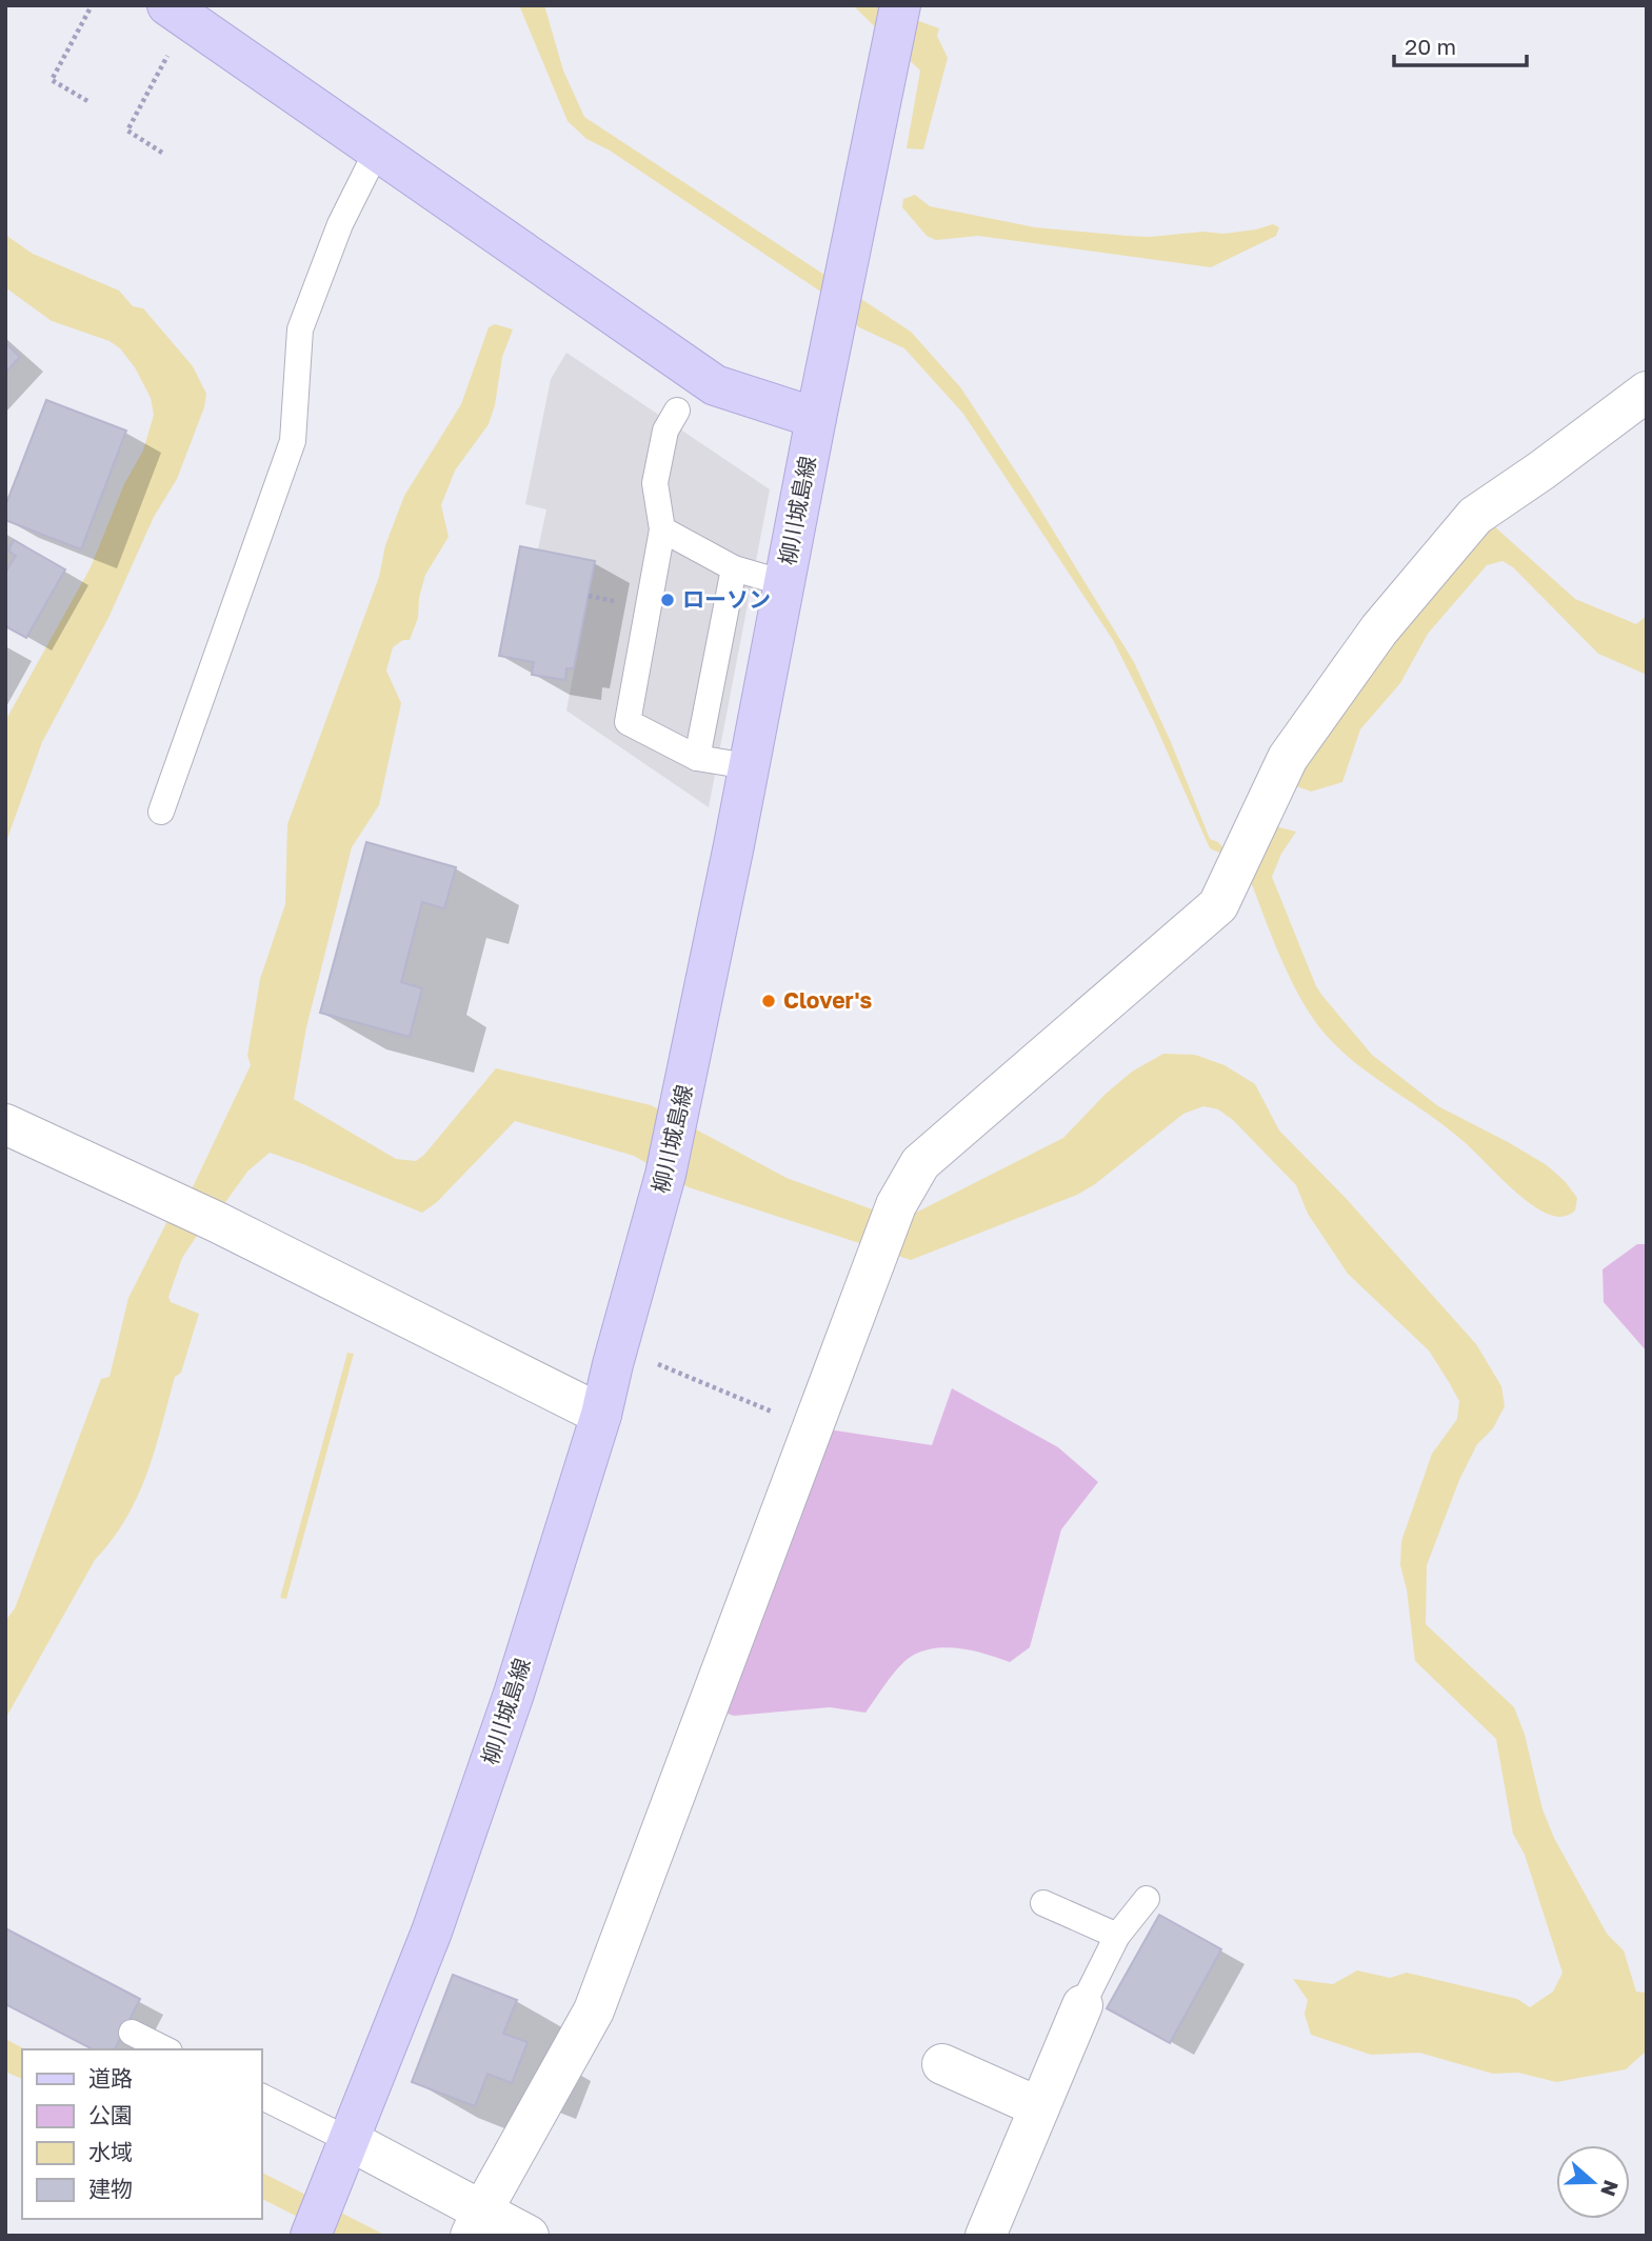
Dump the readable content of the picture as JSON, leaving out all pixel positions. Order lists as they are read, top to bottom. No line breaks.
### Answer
{"streets":{"main road":["柳川城島線"]},"places":["ローソン","Clover's"],"legend":["道路","公園","水域","建物"],"scale_bar":"20 m","north":"right"}
